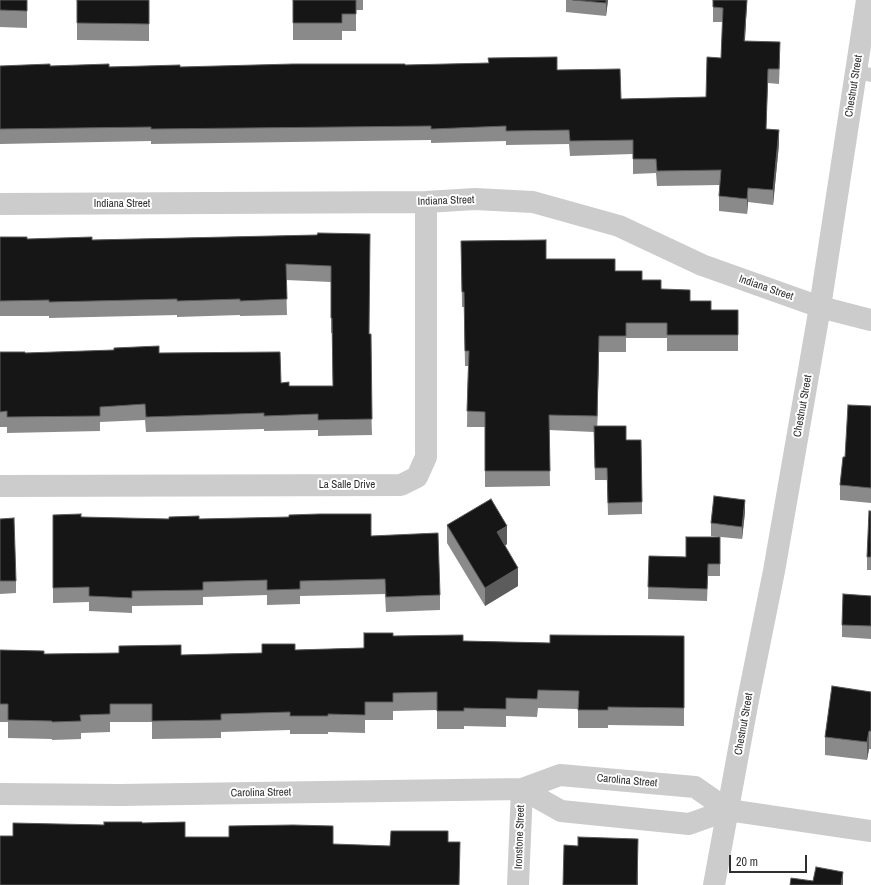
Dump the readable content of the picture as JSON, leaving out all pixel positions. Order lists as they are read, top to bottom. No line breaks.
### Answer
{"streets":{"street":["Chestnut Street","Indiana Street","La Salle Drive","Carolina Street","Ironstone Street"]},"crossings":[["Chestnut Street","Indiana Street"],["Chestnut Street","Carolina Street"],["Indiana Street","La Salle Drive"],["Carolina Street","Ironstone Street"]],"scale_bar":"20 m"}
